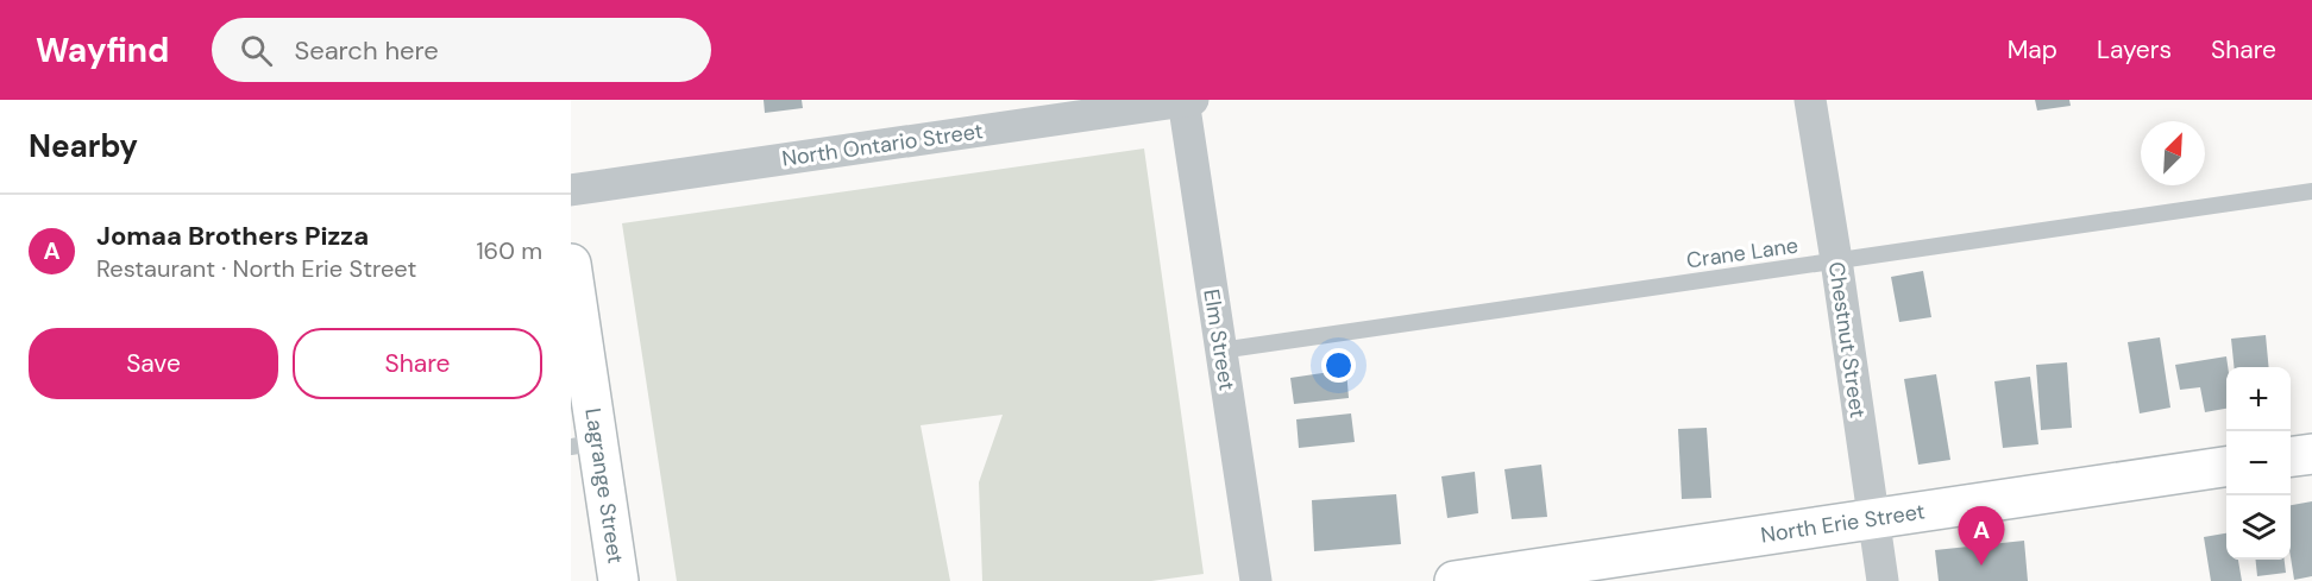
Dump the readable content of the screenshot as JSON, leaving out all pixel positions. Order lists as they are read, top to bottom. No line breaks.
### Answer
{"streets":{"street":["North Ontario Street","Elm Street","Chestnut Street","Lagrange Street","North Erie Street"],"lane":["Crane Lane"]},"crossings":[["North Ontario Street","Elm Street"],["Crane Lane","Elm Street"],["Crane Lane","Chestnut Street"],["Chestnut Street","North Erie Street"]],"north":"top right","page":{"header":"Wayfind","search":"Search here","nav":["Map","Layers","Share"],"heading":"Nearby","list":[{"mark":"A","name":"Jomaa Brothers Pizza","note":"Restaurant · North Erie Street","value":"160 m"}],"buttons":["Save","Share"],"map_buttons":["+","−"],"pins":"A"}}
